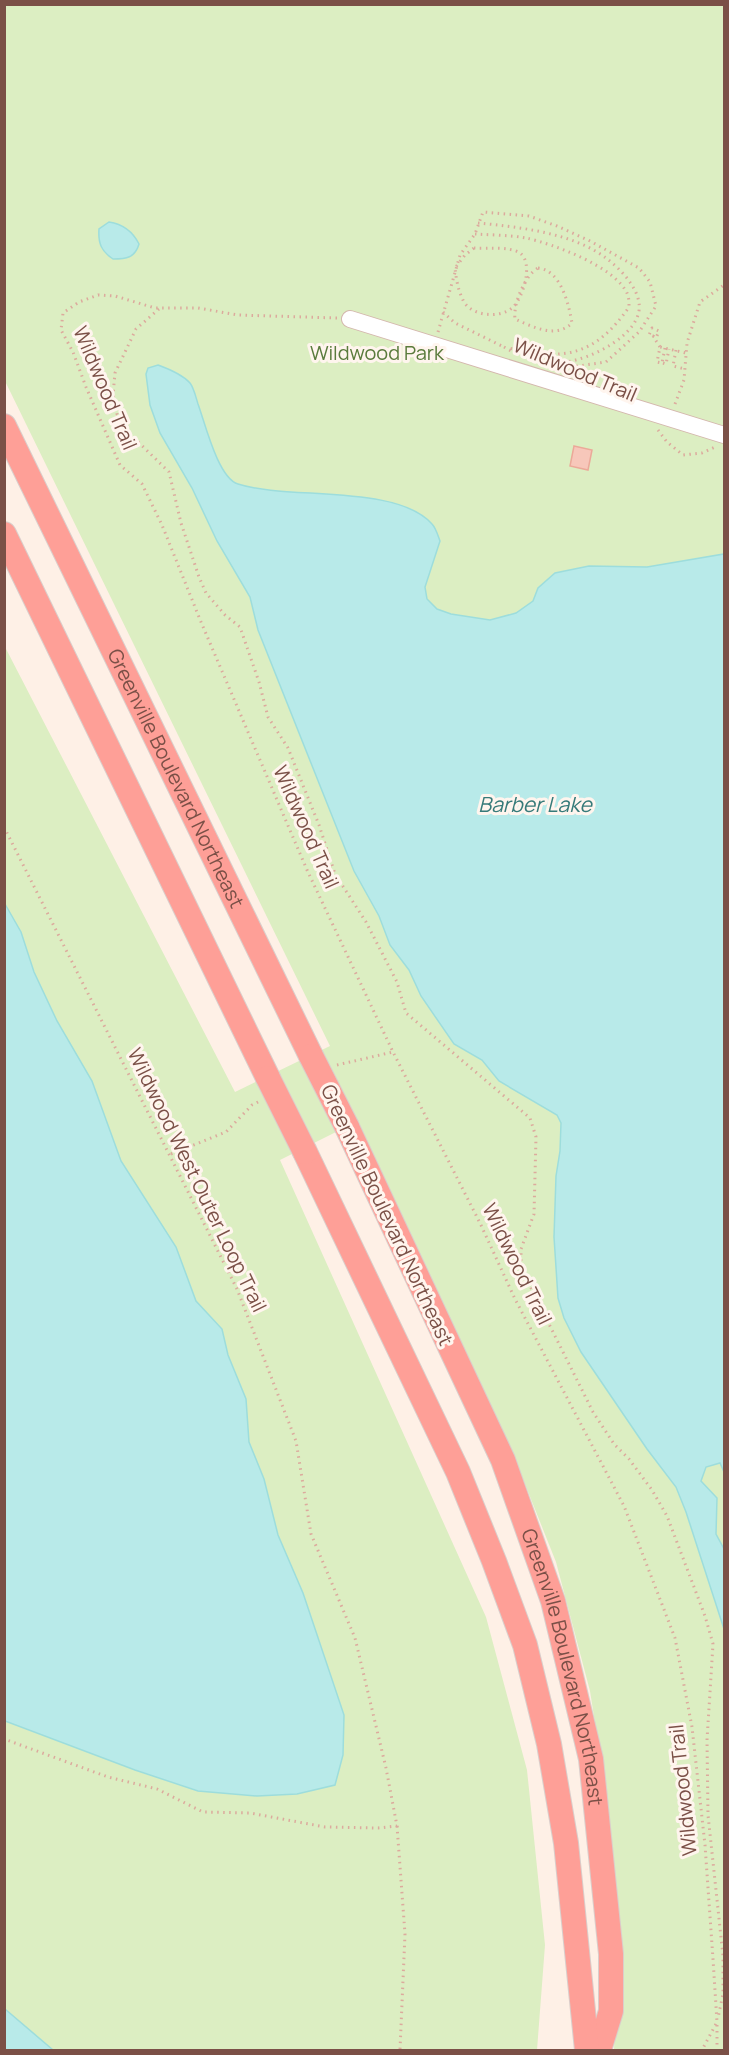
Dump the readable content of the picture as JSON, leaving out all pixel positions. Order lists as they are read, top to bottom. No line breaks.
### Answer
{"streets":{"highway":["Greenville Boulevard Northeast"],"path":["Wildwood Trail","Wildwood West Outer Loop Trail"]},"water":["Barber Lake"],"parks":["Wildwood Park"]}
